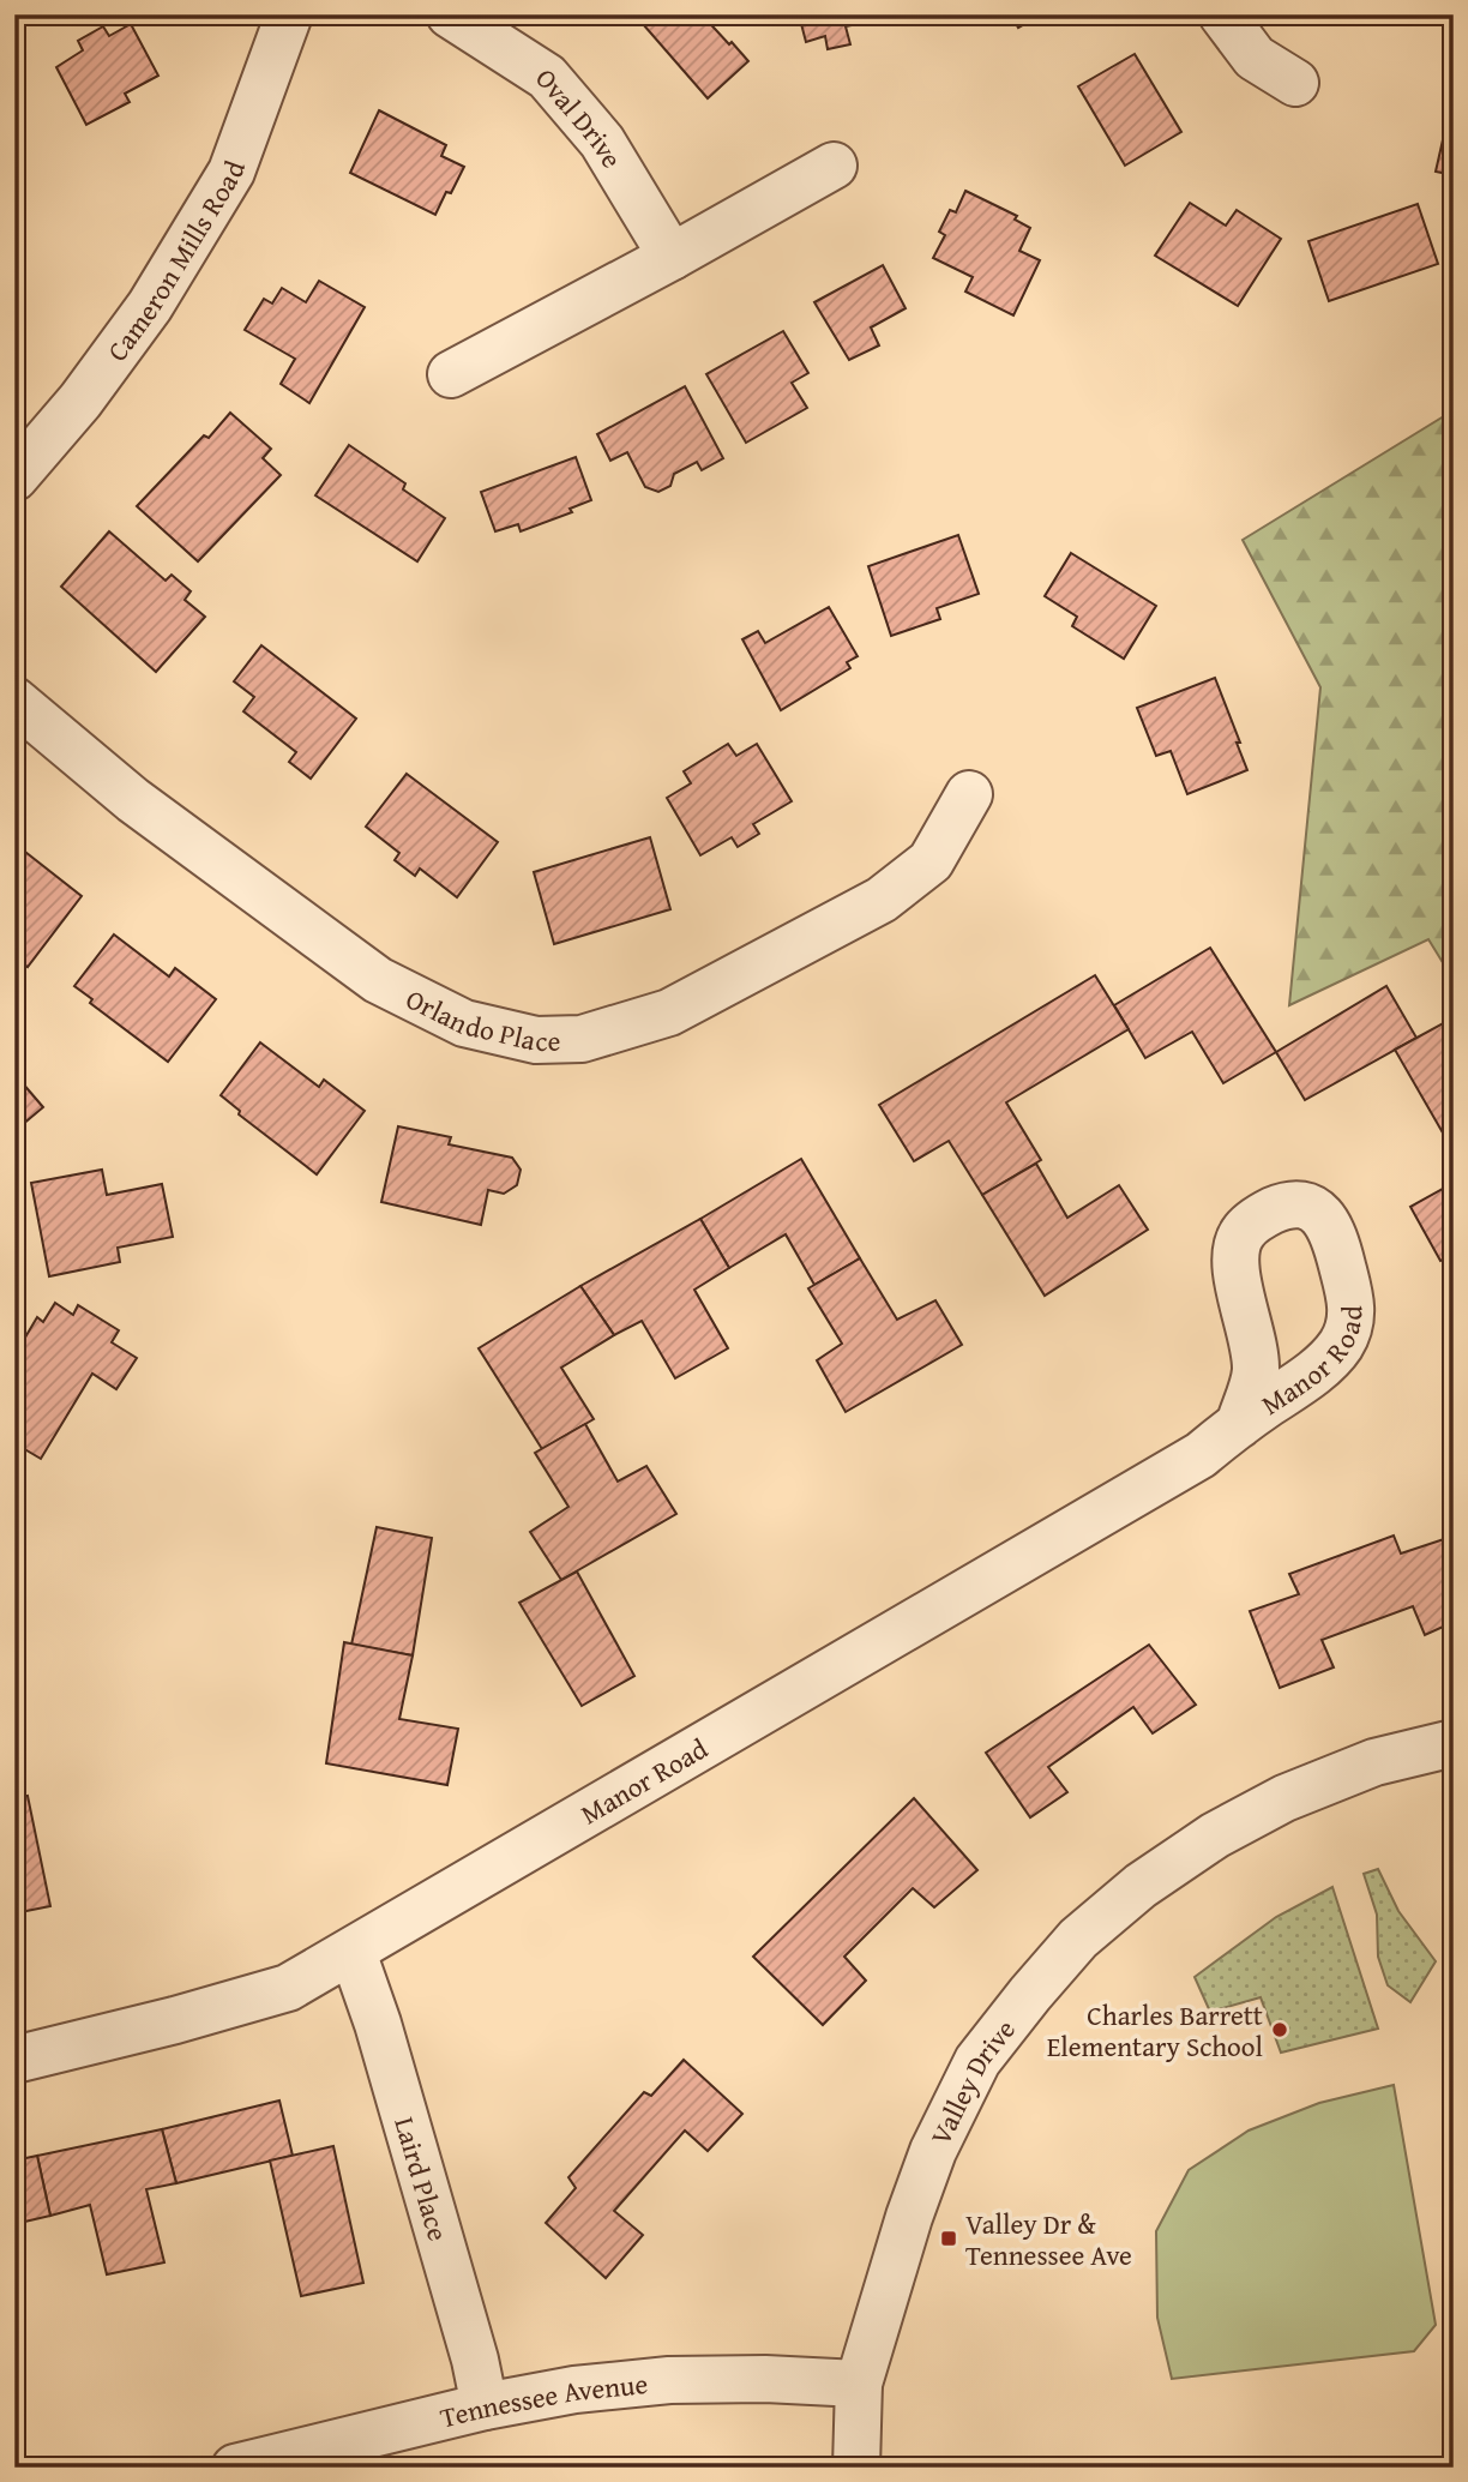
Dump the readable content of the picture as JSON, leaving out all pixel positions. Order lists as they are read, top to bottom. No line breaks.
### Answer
{"streets":{"street":["Oval Drive","Cameron Mills Road","Orlando Place","Manor Road","Valley Drive","Laird Place","Tennessee Avenue"]},"crossings":[["Manor Road","Laird Place"],["Valley Drive","Tennessee Avenue"],["Laird Place","Tennessee Avenue"]],"places":{"other":["Charles Barrett Elementary School"],"transit":["Valley Dr & Tennessee Ave"]}}
